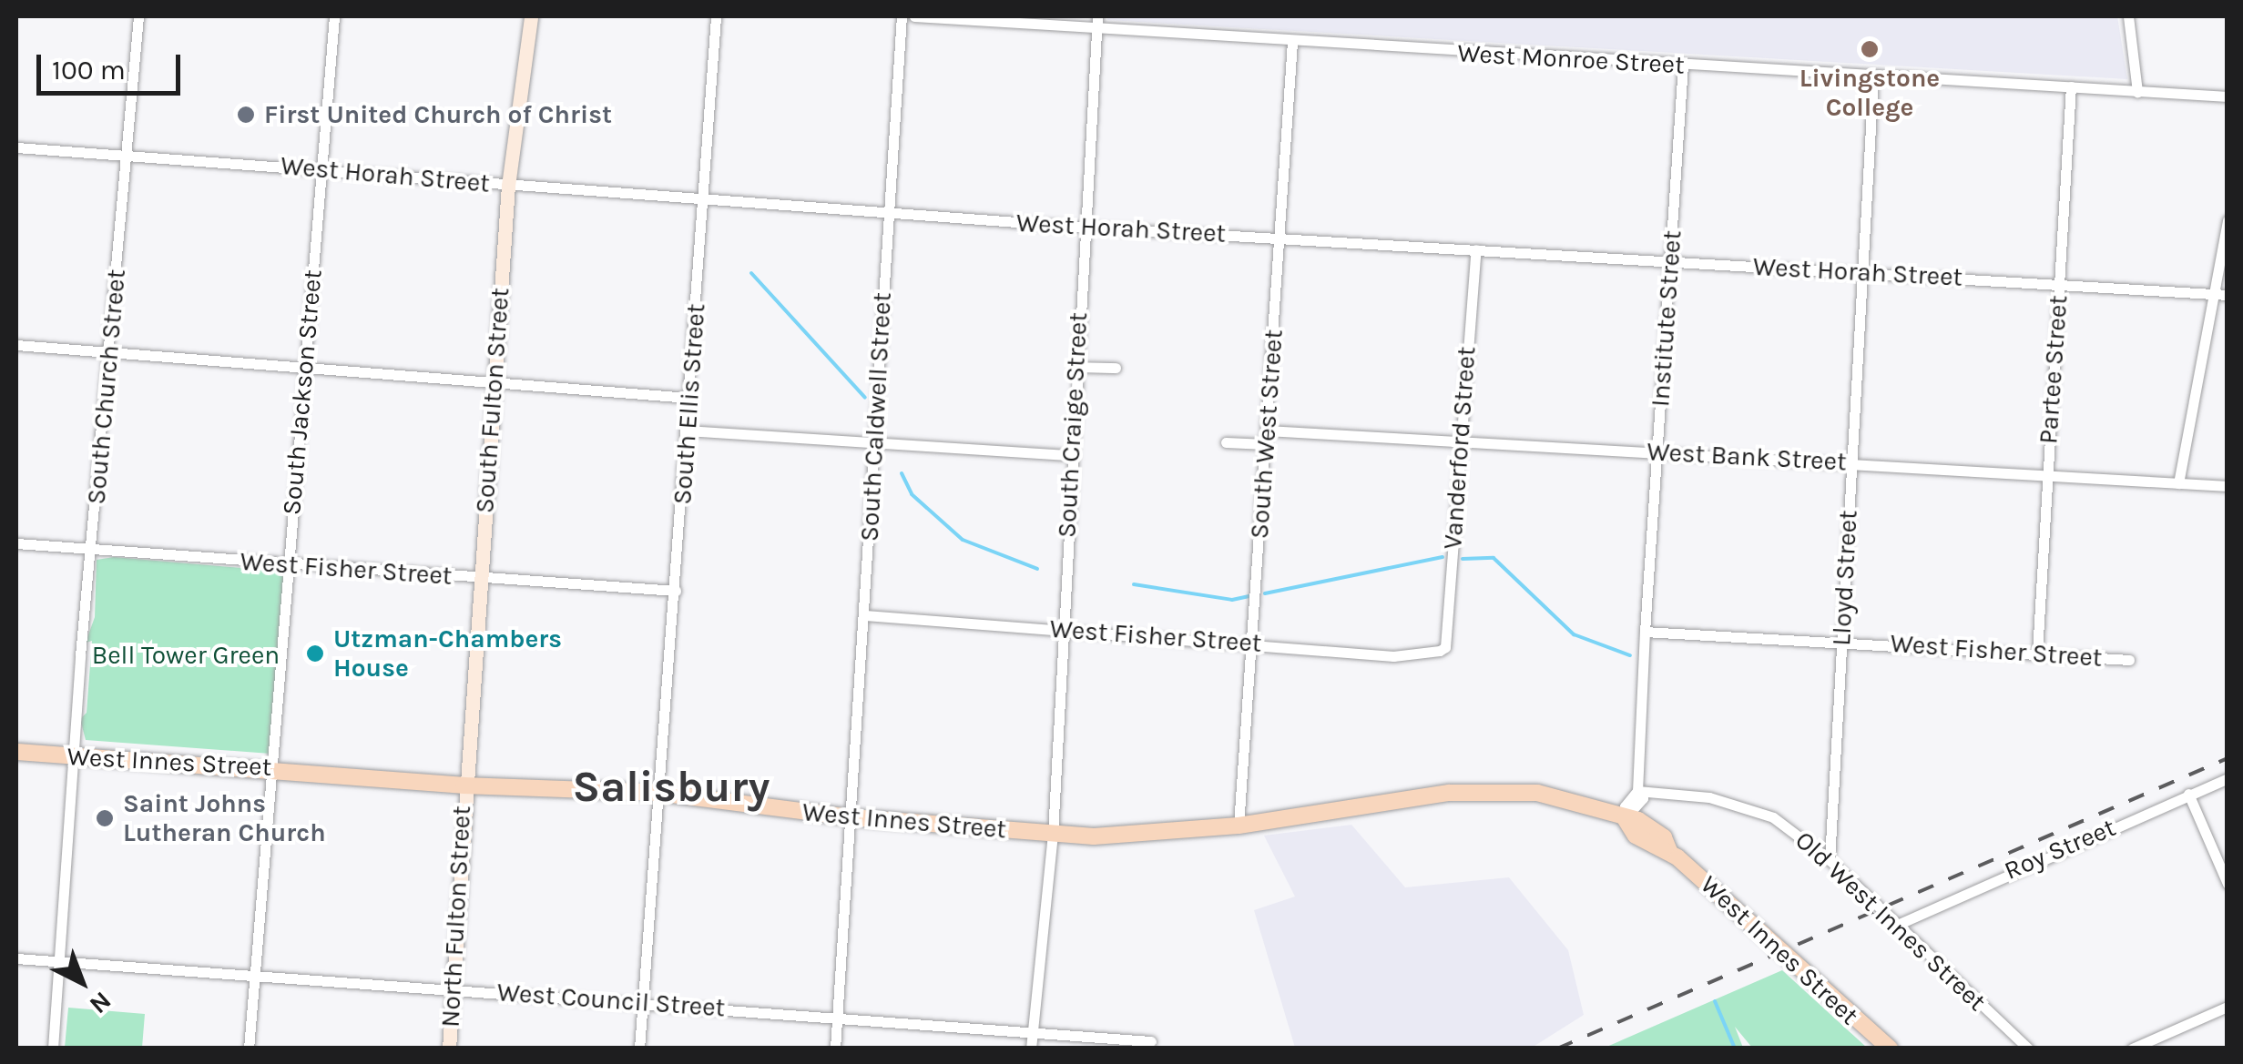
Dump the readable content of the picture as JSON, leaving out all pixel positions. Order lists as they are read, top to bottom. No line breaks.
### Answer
{"streets":{"main road":["West Innes Street"],"street":["West Monroe Street","West Horah Street","Institute Street","Partee Street","South Church Street","South Jackson Street","South Fulton Street","South Ellis Street","South Caldwell Street","South Craige Street","South West Street","Vanderford Street","West Bank Street","West Fisher Street","Lloyd Street","Roy Street","North Fulton Street","Old West Innes Street","West Council Street"]},"crossings":[["West Monroe Street","Institute Street"],["West Monroe Street","Partee Street"],["West Monroe Street","South Craige Street"],["West Monroe Street","South West Street"],["West Monroe Street","Lloyd Street"],["West Horah Street","Institute Street"],["West Horah Street","Partee Street"],["West Horah Street","South Church Street"],["West Horah Street","South Jackson Street"],["West Horah Street","South Fulton Street"],["West Horah Street","South Ellis Street"],["West Horah Street","South Caldwell Street"],["West Horah Street","South Craige Street"],["West Horah Street","South West Street"],["West Horah Street","Vanderford Street"],["West Horah Street","Lloyd Street"],["Institute Street","West Bank Street"],["Institute Street","West Fisher Street"],["Institute Street","West Innes Street"],["Institute Street","Old West Innes Street"],["Partee Street","West Bank Street"],["Partee Street","West Fisher Street"],["South Church Street","West Fisher Street"],["South Church Street","West Innes Street"],["South Church Street","West Council Street"],["South Jackson Street","West Fisher Street"],["South Jackson Street","West Innes Street"],["South Jackson Street","West Council Street"],["South Fulton Street","West Fisher Street"],["South Fulton Street","West Innes Street"],["South Fulton Street","North Fulton Street"],["South Ellis Street","West Fisher Street"],["South Ellis Street","West Innes Street"],["South Ellis Street","West Council Street"],["South Caldwell Street","West Fisher Street"],["South Caldwell Street","West Innes Street"],["South Caldwell Street","West Council Street"],["South Craige Street","West Fisher Street"],["South Craige Street","West Innes Street"],["South Craige Street","West Council Street"],["South West Street","West Bank Street"],["South West Street","West Fisher Street"],["South West Street","West Innes Street"],["Vanderford Street","West Bank Street"],["Vanderford Street","West Fisher Street"],["West Bank Street","Lloyd Street"],["West Fisher Street","Lloyd Street"],["Lloyd Street","Old West Innes Street"],["West Innes Street","North Fulton Street"],["Roy Street","Old West Innes Street"],["North Fulton Street","West Council Street"]],"districts":["Salisbury"],"parks":["Bell Tower Green"],"places":["Livingstone College","First United Church of Christ","Utzman-Chambers House","Saint Johns Lutheran Church"],"scale_bar":"100 m","north":"bottom right"}
